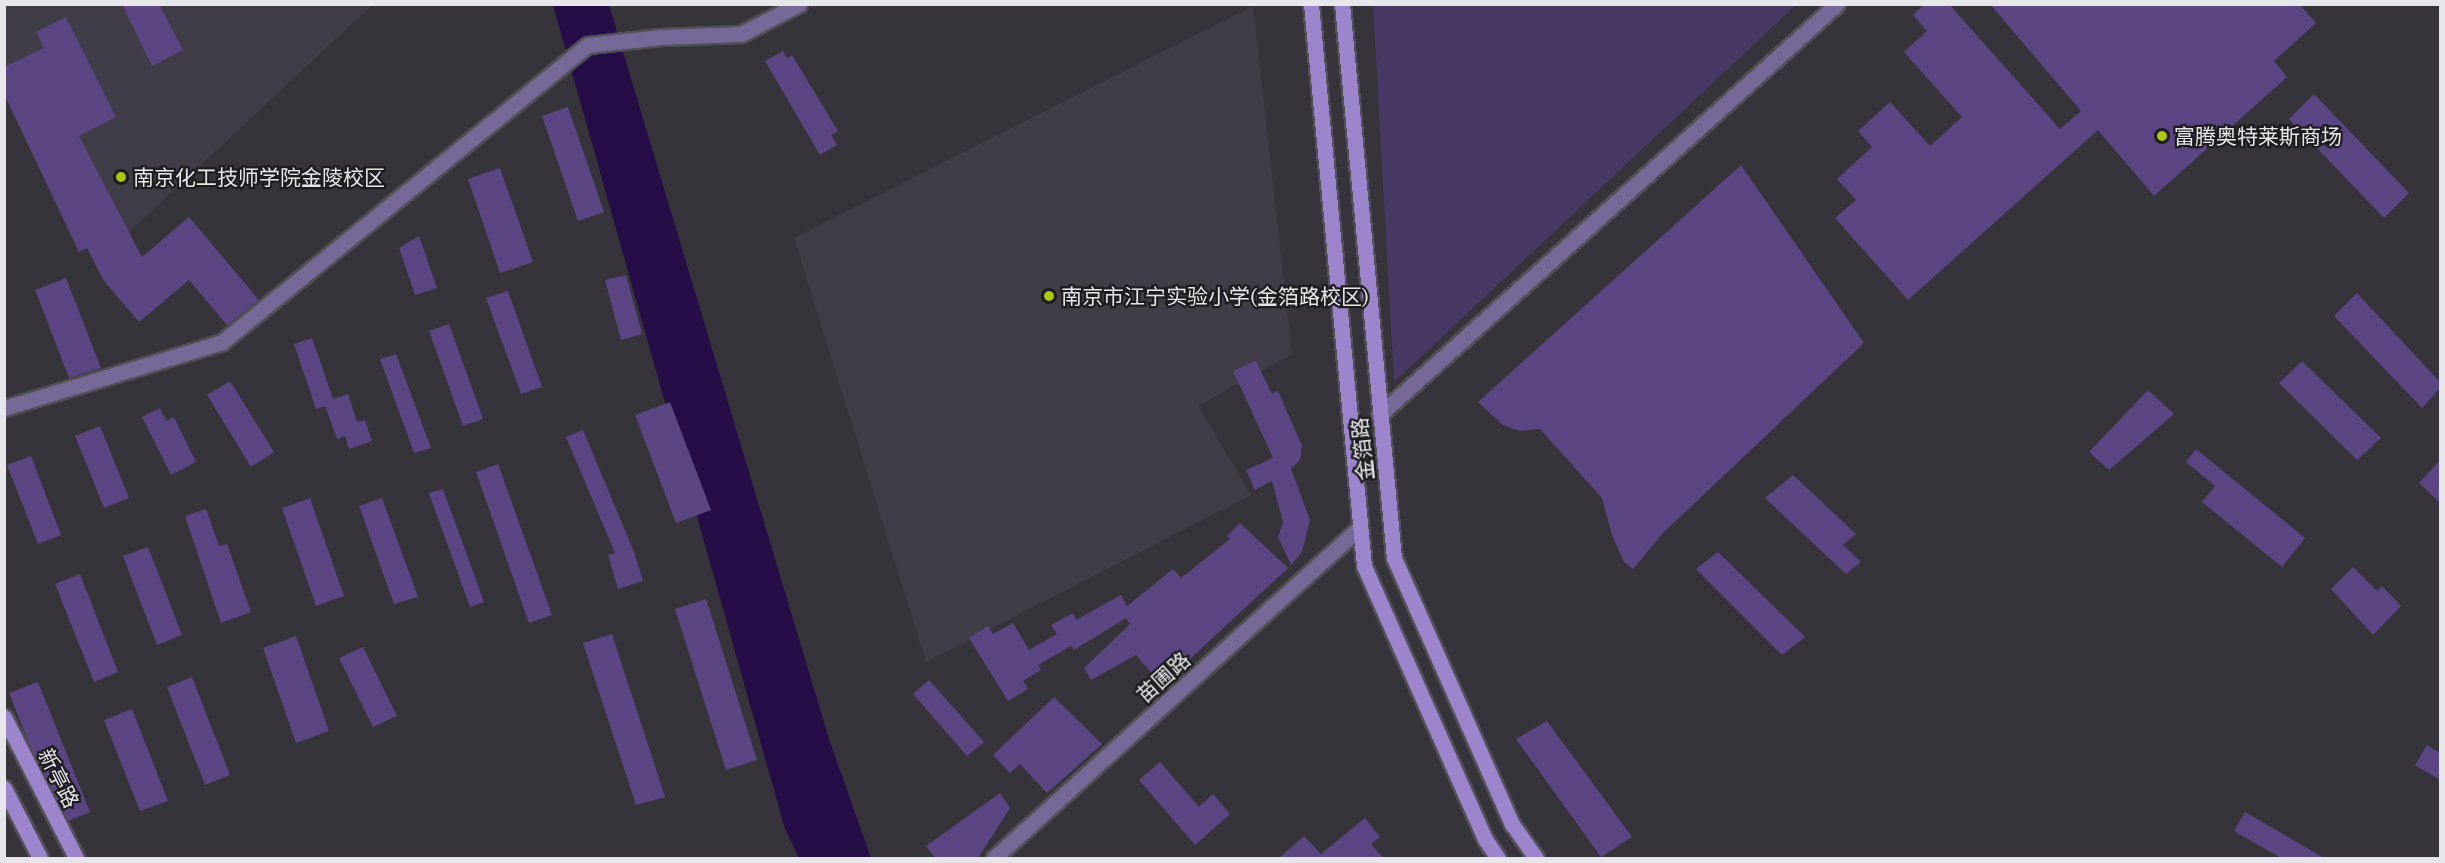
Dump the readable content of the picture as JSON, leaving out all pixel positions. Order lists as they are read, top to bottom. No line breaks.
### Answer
{"streets":{"main road":["金箔路","新亭路"],"street":["苗圃路"]},"crossings":[["金箔路","苗圃路"]],"places":["富腾奥特莱斯商场","南京化工技师学院金陵校区","南京市江宁实验小学(金箔路校区)"]}
